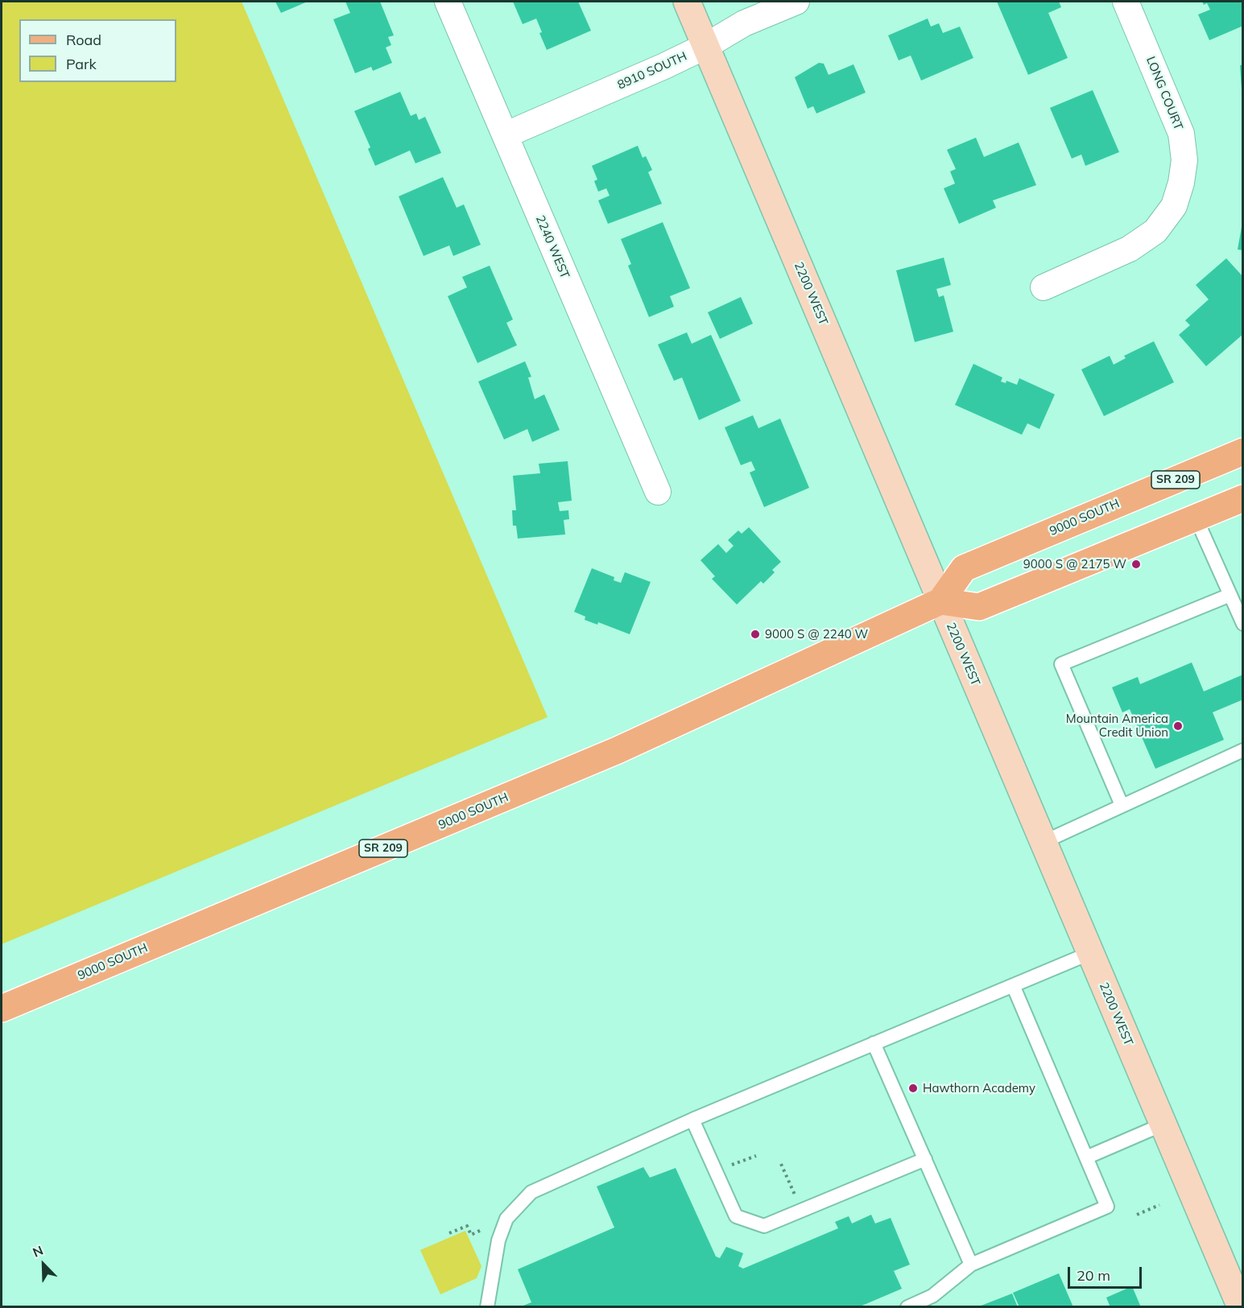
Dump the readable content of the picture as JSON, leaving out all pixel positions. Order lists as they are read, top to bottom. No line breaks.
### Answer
{"streets":{"main road":["SR 209","9000 SOUTH"],"street":["8910 SOUTH","LONG COURT","2240 WEST","2200 WEST"]},"crossings":[["8910 SOUTH","2240 WEST"],["8910 SOUTH","2200 WEST"],["2200 WEST","9000 SOUTH"]],"places":["9000 S @ 2175 W","9000 S @ 2240 W","Mountain America Credit Union","Hawthorn Academy"],"legend":["Road","Park"],"scale_bar":"20 m","north":"top left"}
